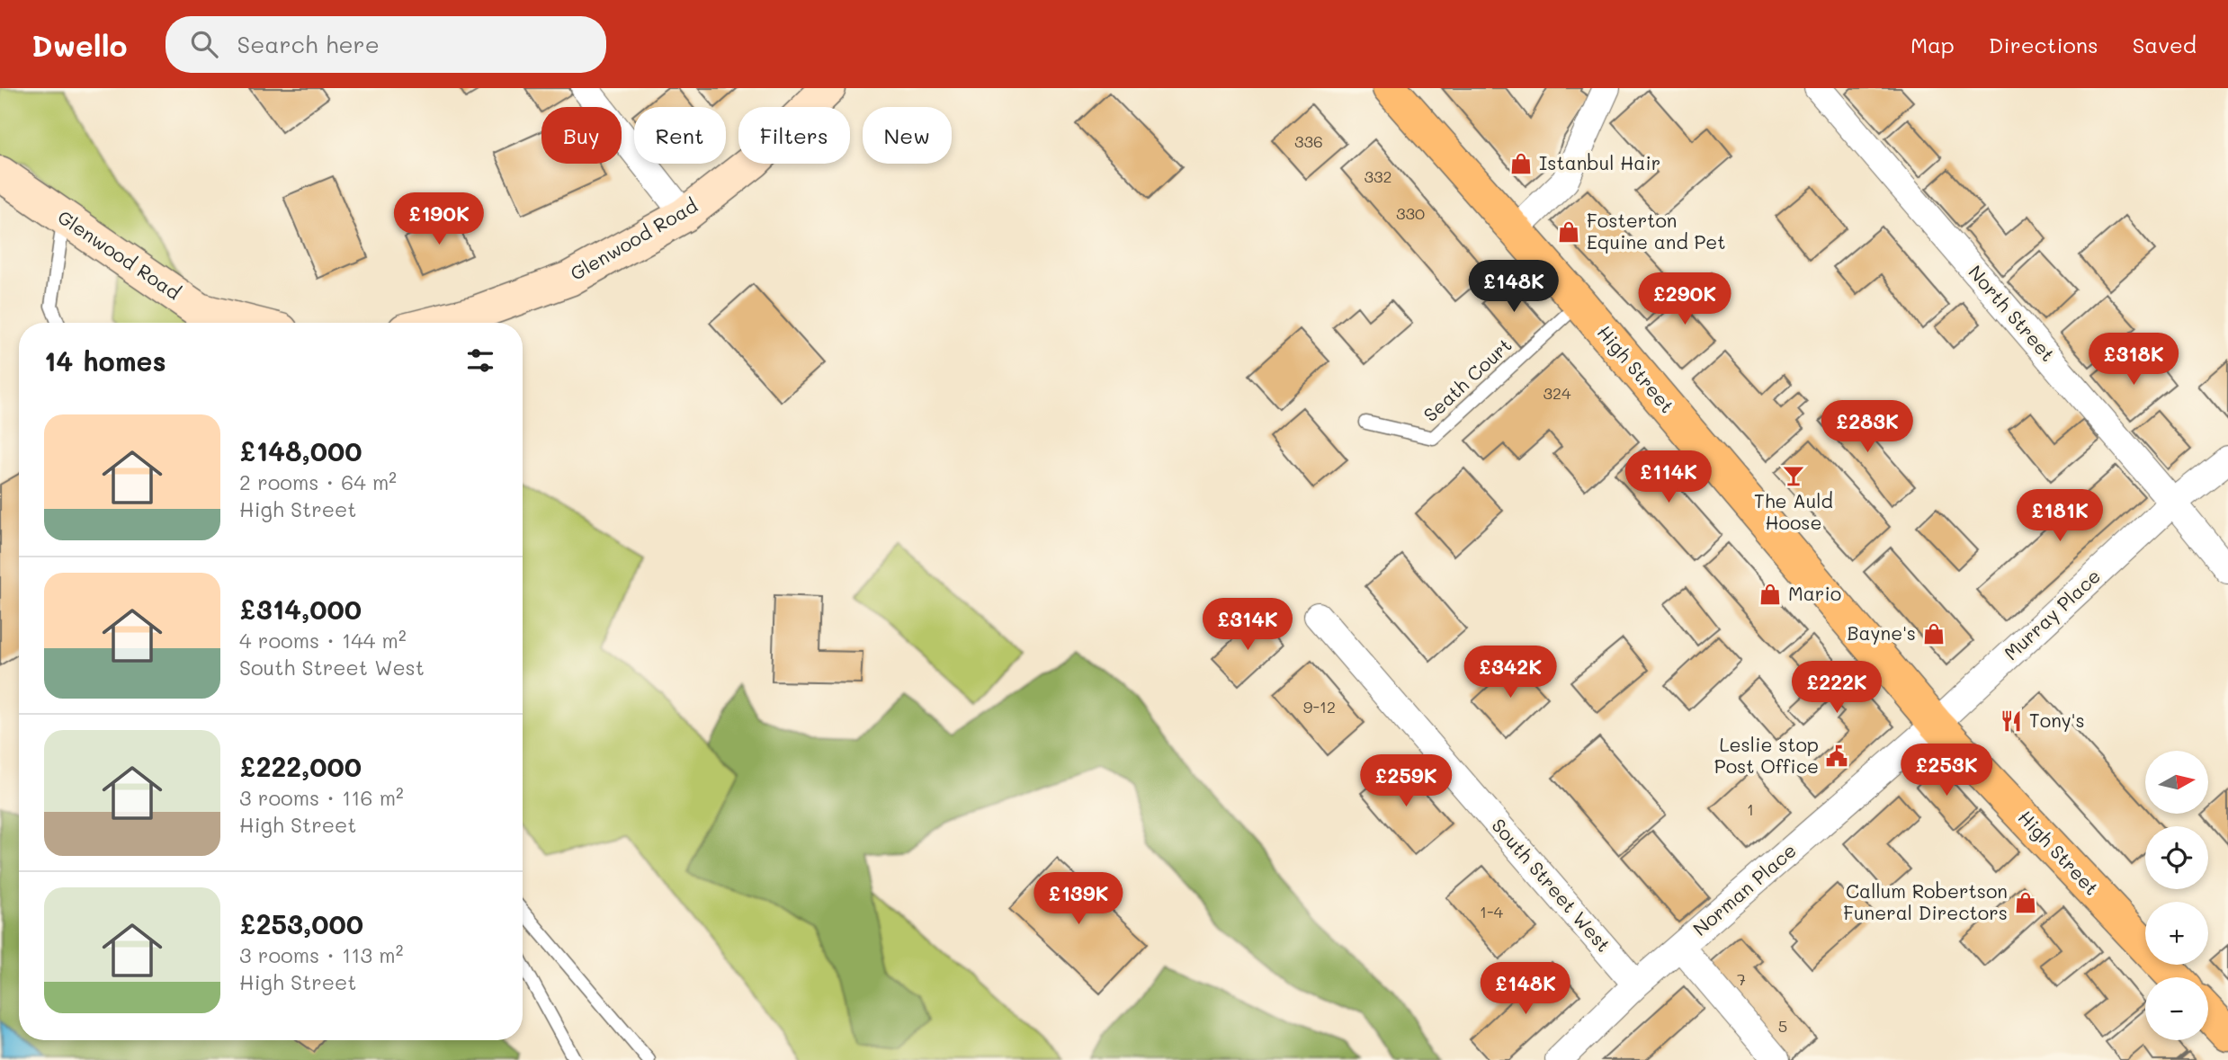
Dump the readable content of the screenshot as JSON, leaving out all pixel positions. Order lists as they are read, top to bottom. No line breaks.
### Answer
{"streets":{"main road":["High Street"],"street":["Glenwood Road","North Street","Murray Place","South Street West","Norman Place"],"lane":["Seath Court"]},"crossings":[["North Street","Murray Place"],["High Street","Seath Court"],["High Street","Murray Place"],["High Street","Norman Place"],["Murray Place","Norman Place"],["South Street West","Norman Place"]],"places":{"shop":["Istanbul Hair","Fosterton Equine and Pet","Mario","Bayne's","Callum Robertson Funeral Directors"],"bar":["The Auld Hoose"],"restaurant":["Tony's"],"public building":["Leslie stop Post Office"]},"house_numbers":["336","332","330","324","9-12","1","1-4","7","5"],"north":"right","page":{"header":"Dwello","search":"Search here","nav":["Map","Directions","Saved"],"chip":["Buy","Rent","Filters","New"],"price":["£190K","£148K","£290K","£318K","£283K","£114K","£181K","£314K","£342K","£222K","£253K","£259K","£139K","£148K"],"heading":"14 homes","list":[{"name":"£148,000","note":"2 rooms · 64 m² · High Street"},{"name":"£314,000","note":"4 rooms · 144 m² · South Street West"},{"name":"£222,000","note":"3 rooms · 116 m² · High Street"},{"name":"£253,000","note":"3 rooms · 113 m² · High Street"}],"map_buttons":["+","−"]}}
